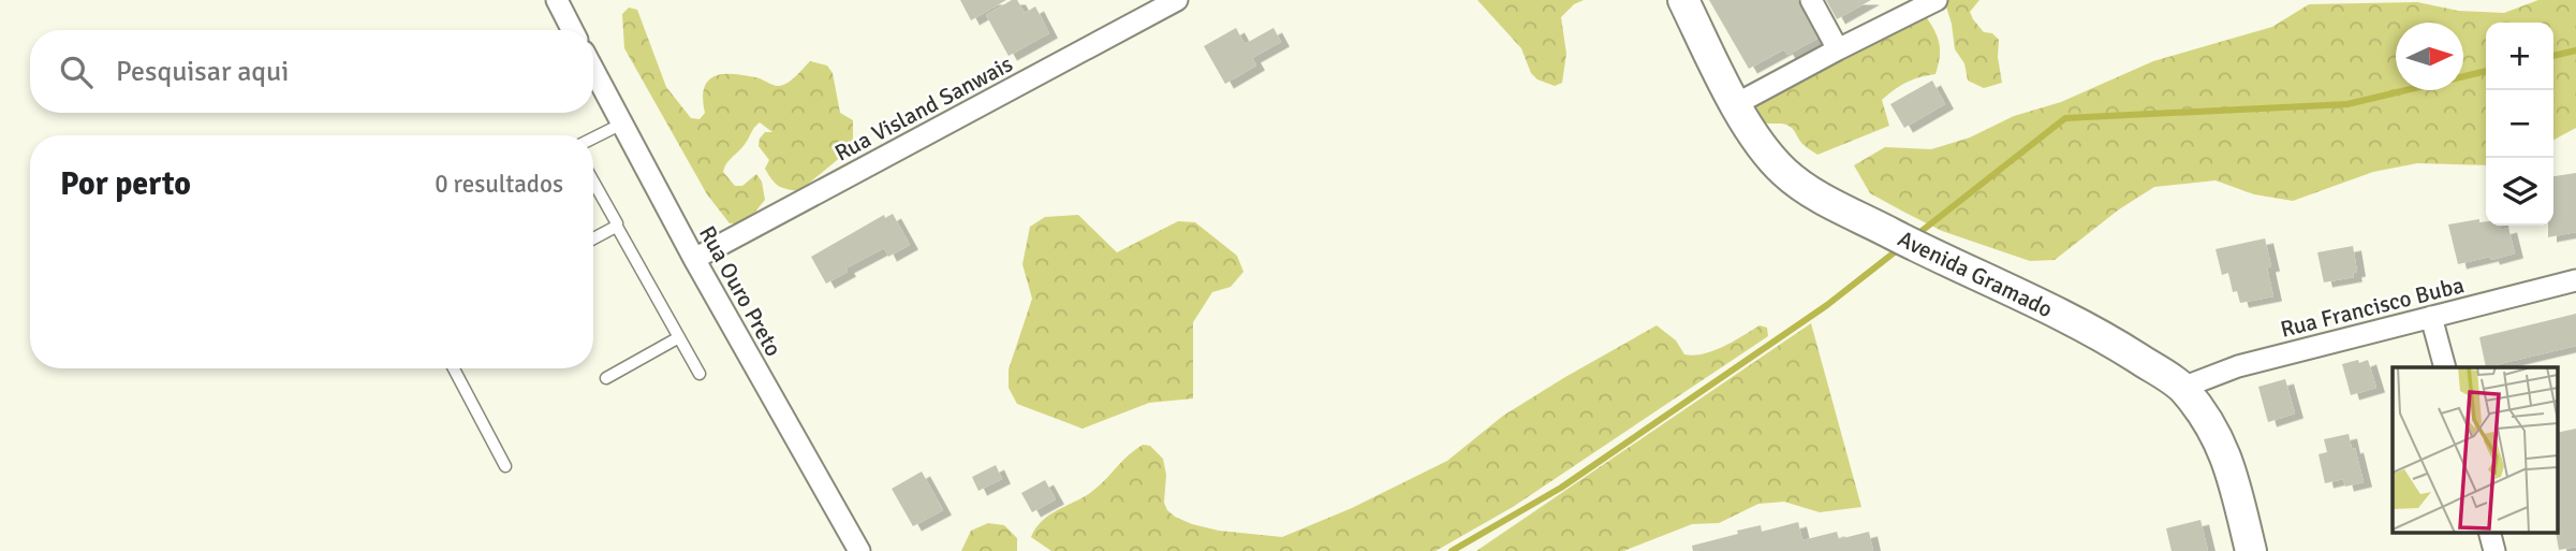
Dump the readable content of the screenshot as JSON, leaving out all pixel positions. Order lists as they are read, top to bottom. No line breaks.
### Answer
{"streets":{"street":["Rua Visland Sanwais","Avenida Gramado","Rua Ouro Preto","Rua Francisco Buba"]},"crossings":[["Rua Visland Sanwais","Rua Ouro Preto"],["Avenida Gramado","Rua Francisco Buba"]],"north":"right","page":{"map_buttons":["+","−"],"search":"Pesquisar aqui","heading":["Por perto","0 resultados"]}}
